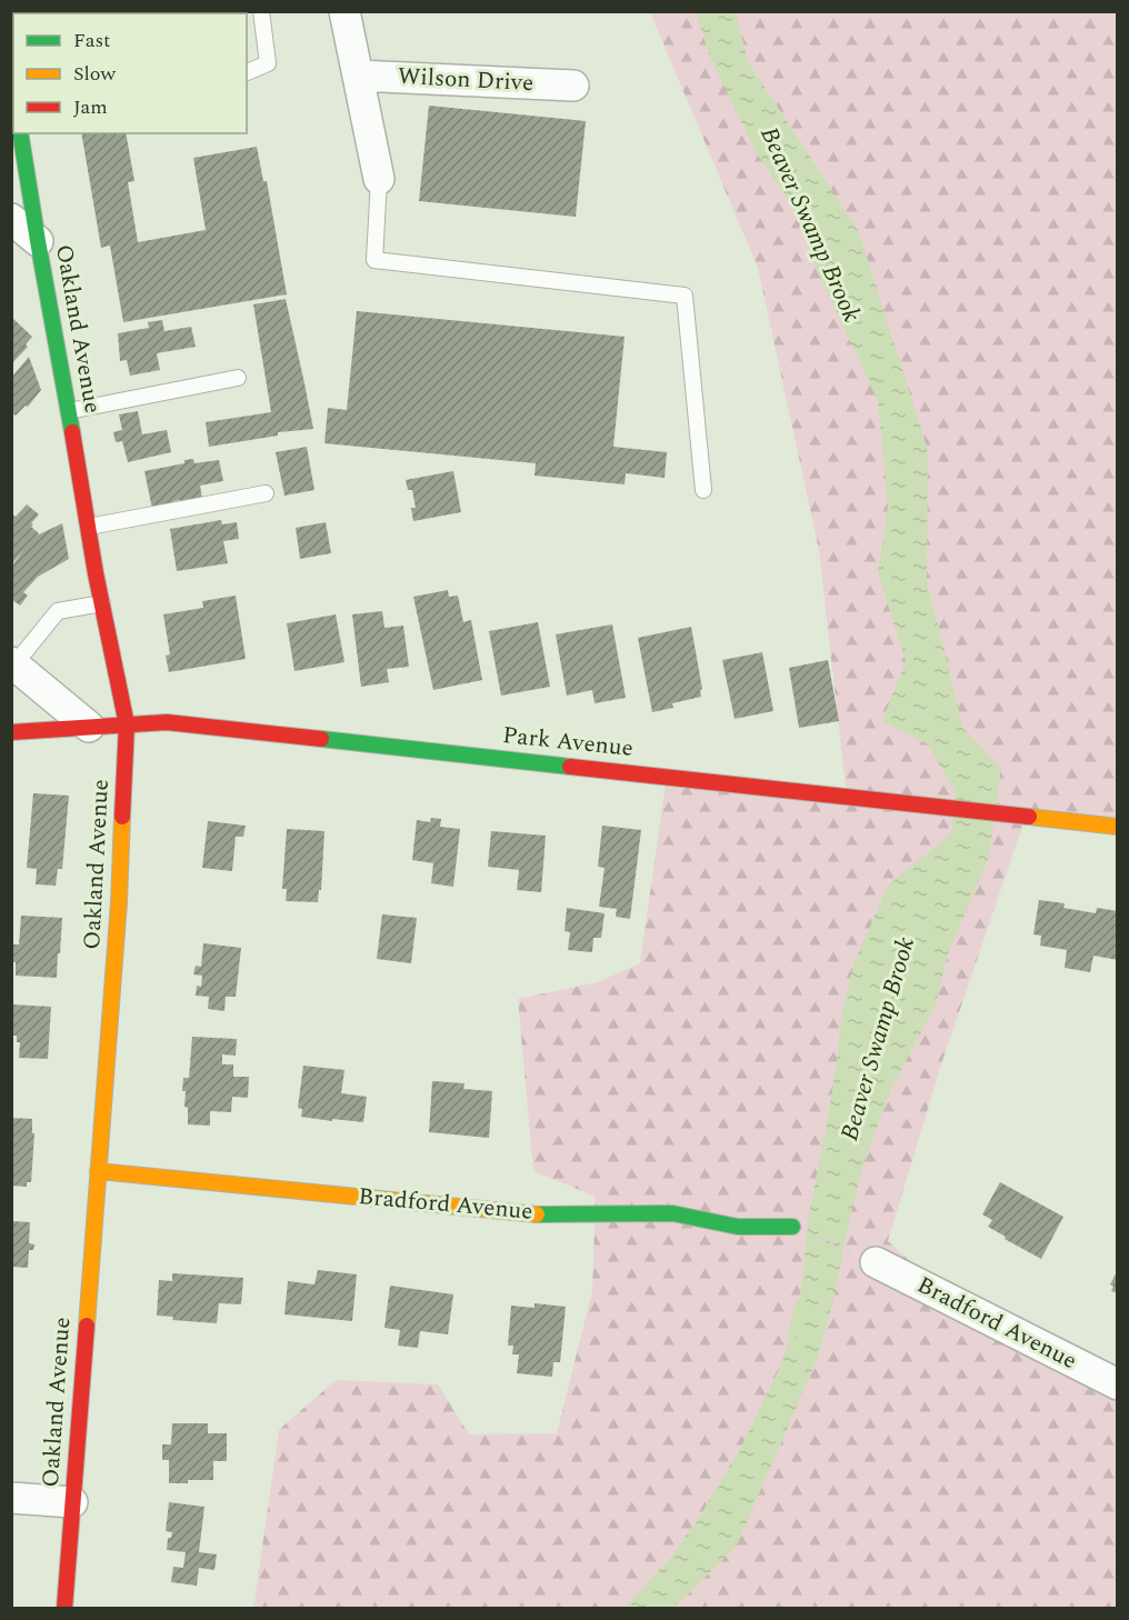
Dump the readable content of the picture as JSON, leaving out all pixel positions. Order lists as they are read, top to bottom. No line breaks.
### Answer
{"streets":{"street":["Wilson Drive","Oakland Avenue","Park Avenue","Bradford Avenue"]},"crossings":[["Oakland Avenue","Park Avenue"],["Oakland Avenue","Bradford Avenue"]],"water":["Beaver Swamp Brook"],"legend":["Fast","Slow","Jam"]}
